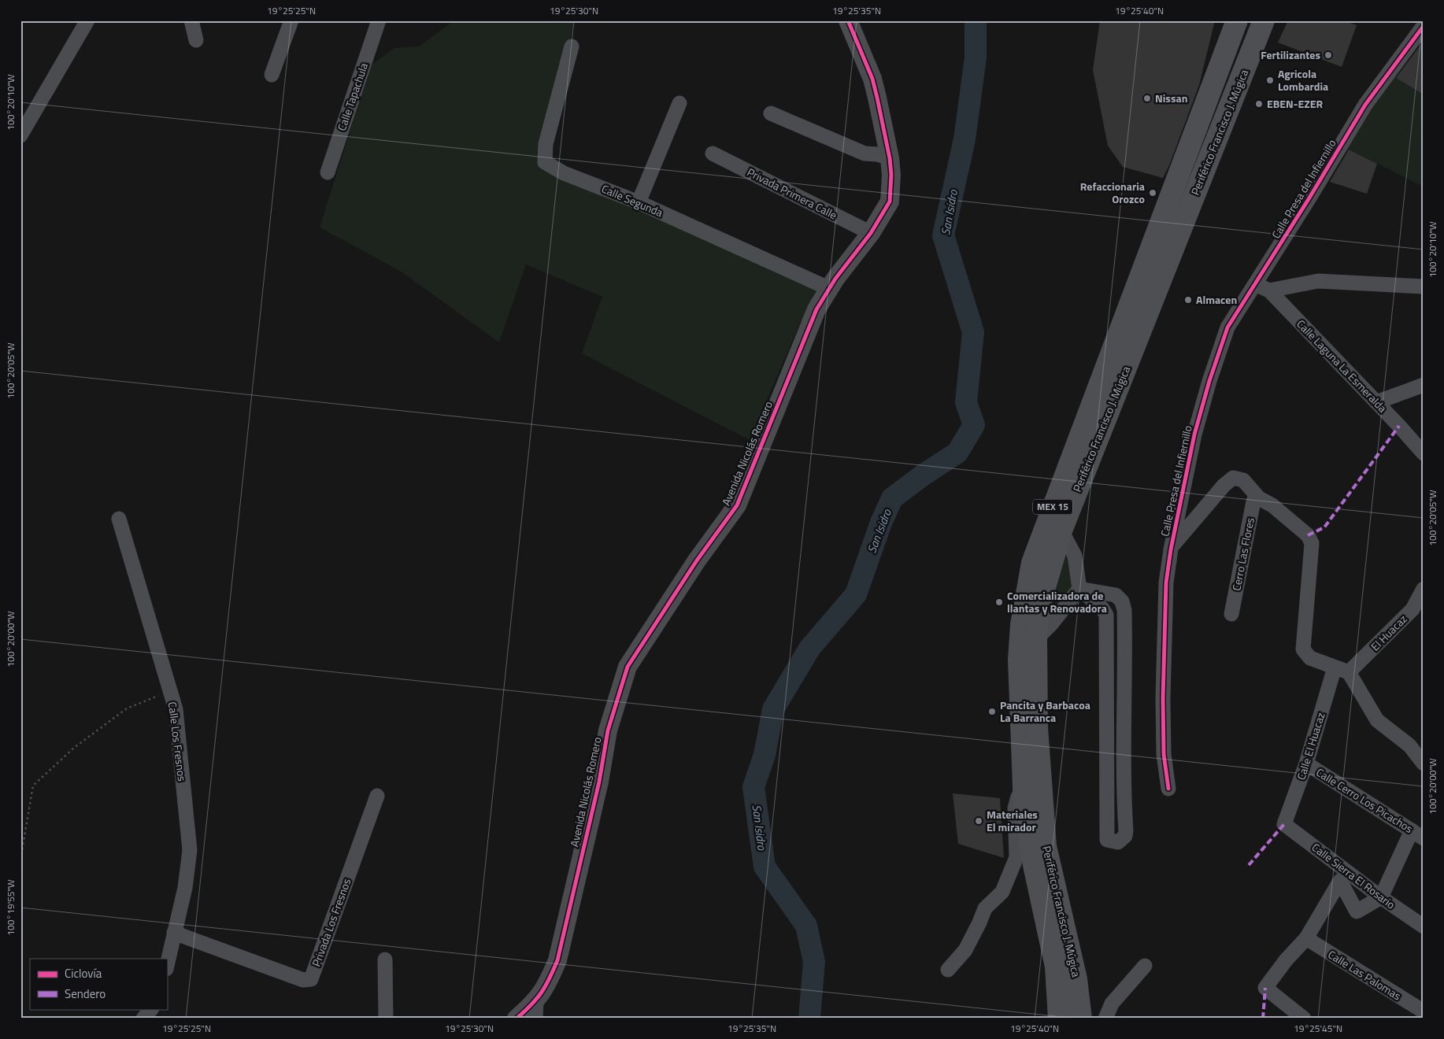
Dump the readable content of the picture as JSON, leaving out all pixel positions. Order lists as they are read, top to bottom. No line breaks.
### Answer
{"streets":{"main road":["Periférico Francisco J. Múgica","MEX 15"],"street":["Calle Tapachula","Calle Presa del Infiernillo","Privada Primera Calle","Calle Segunda","Calle Laguna La Esmeralda","Avenida Nicolás Romero","Cerro Las Flores","El Huacaz","Calle Los Fresnos","Calle El Huacaz","Calle Cerro Los Picachos","Calle Sierra El Rosario","Privada Los Fresnos","Calle Las Palomas"]},"crossings":[["Calle Presa del Infiernillo","Calle Laguna La Esmeralda"],["Privada Primera Calle","Avenida Nicolás Romero"],["Calle Segunda","Avenida Nicolás Romero"],["El Huacaz","Calle El Huacaz"],["Calle Los Fresnos","Privada Los Fresnos"],["Calle El Huacaz","Calle Cerro Los Picachos"],["Calle El Huacaz","Calle Sierra El Rosario"]],"water":["San Isidro"],"places":["Fertilizantes","Agricola Lombardia","Nissan","EBEN-EZER","Refaccionaria Orozco","Almacen","Comercializadora de llantas y Renovadora","Pancita y Barbacoa La Barranca","Materiales El mirador"],"legend":["Ciclovía","Sendero"],"coordinates":["19°25'25\"N","19°25'30\"N","19°25'35\"N","19°25'40\"N","100°20'10\"W","100°20'05\"W","100°20'00\"W","100°19'55\"W","19°25'45\"N"]}
